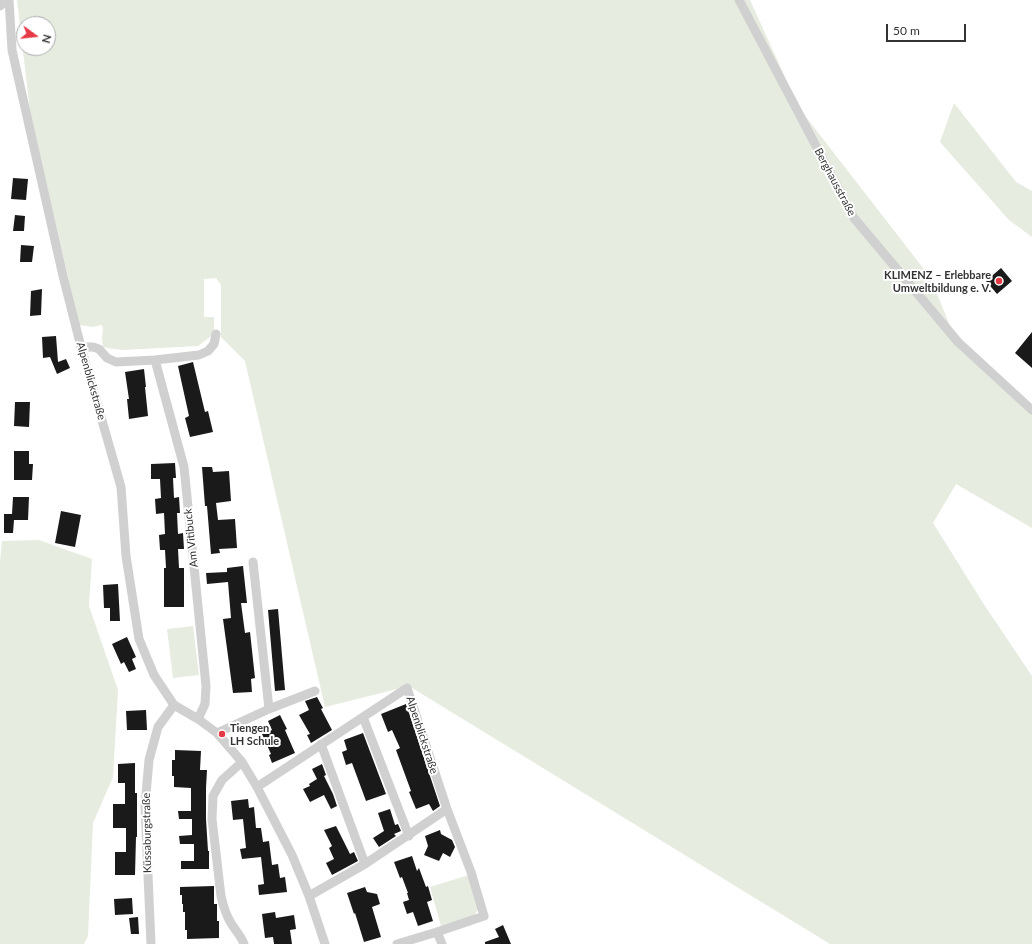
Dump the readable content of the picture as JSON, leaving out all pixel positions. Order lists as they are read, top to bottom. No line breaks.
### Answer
{"streets":{"street":["Berghausstraße","Alpenblickstraße","Am Vitibuck","Küssaburgstraße"]},"crossings":[["Alpenblickstraße","Am Vitibuck"],["Alpenblickstraße","Küssaburgstraße"]],"places":["KLIMENZ – Erlebbare Umweltbildung e. V.","Tiengen LH Schule"],"scale_bar":"50 m","north":"right"}
